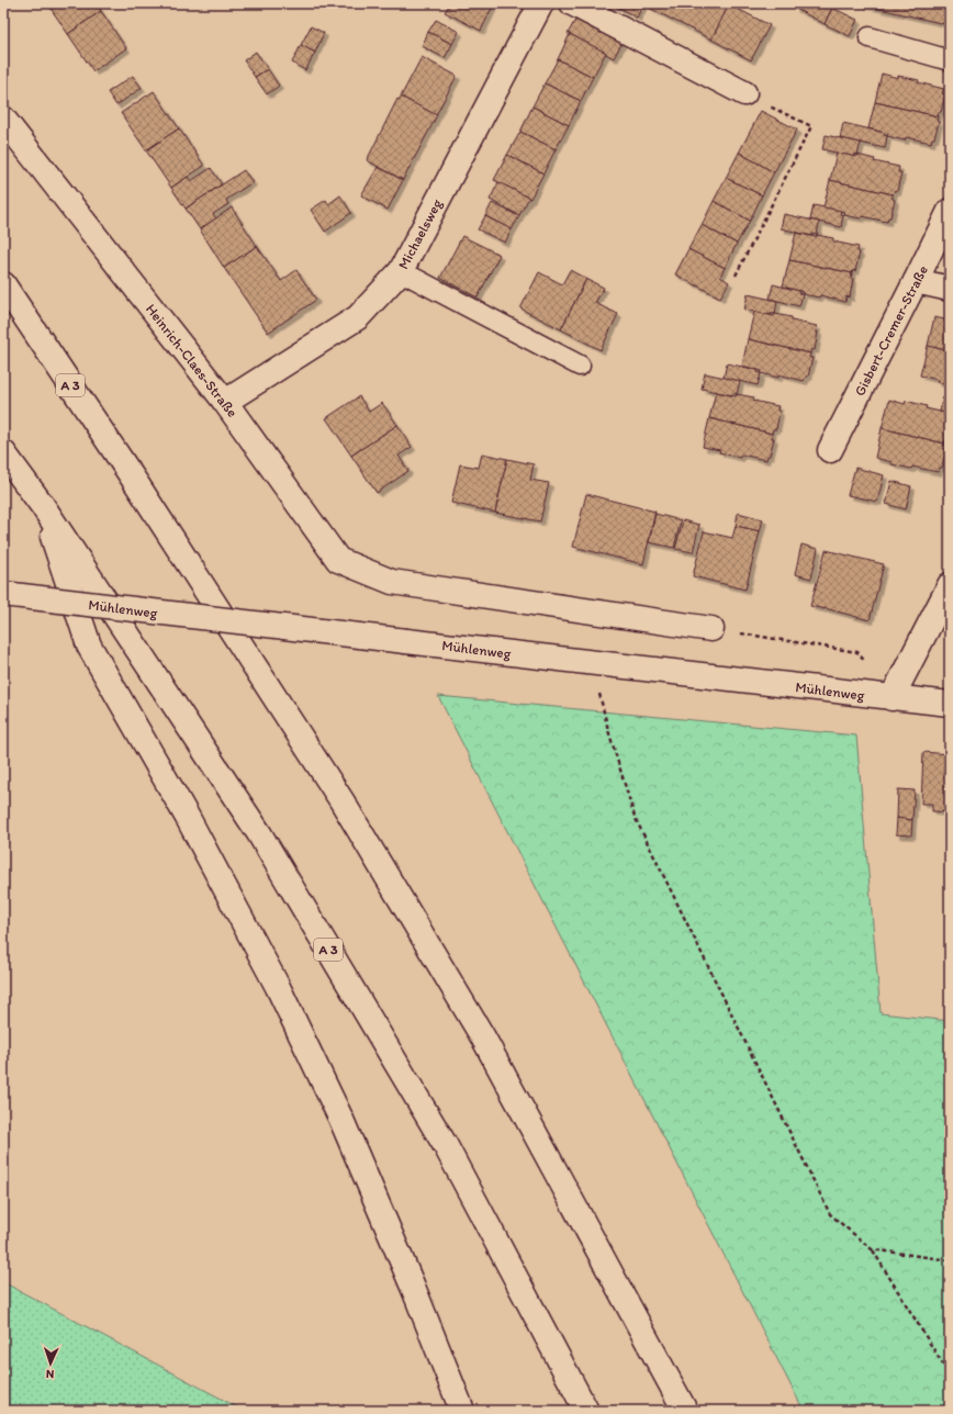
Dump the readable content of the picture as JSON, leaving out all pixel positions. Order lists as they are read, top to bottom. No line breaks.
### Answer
{"streets":{"main road":["Michaelsweg","Gisbert-Cremer-Straße","Heinrich-Claes-Straße","A 3","Mühlenweg"]},"crossings":[["Michaelsweg","Heinrich-Claes-Straße"]],"north":"bottom"}
